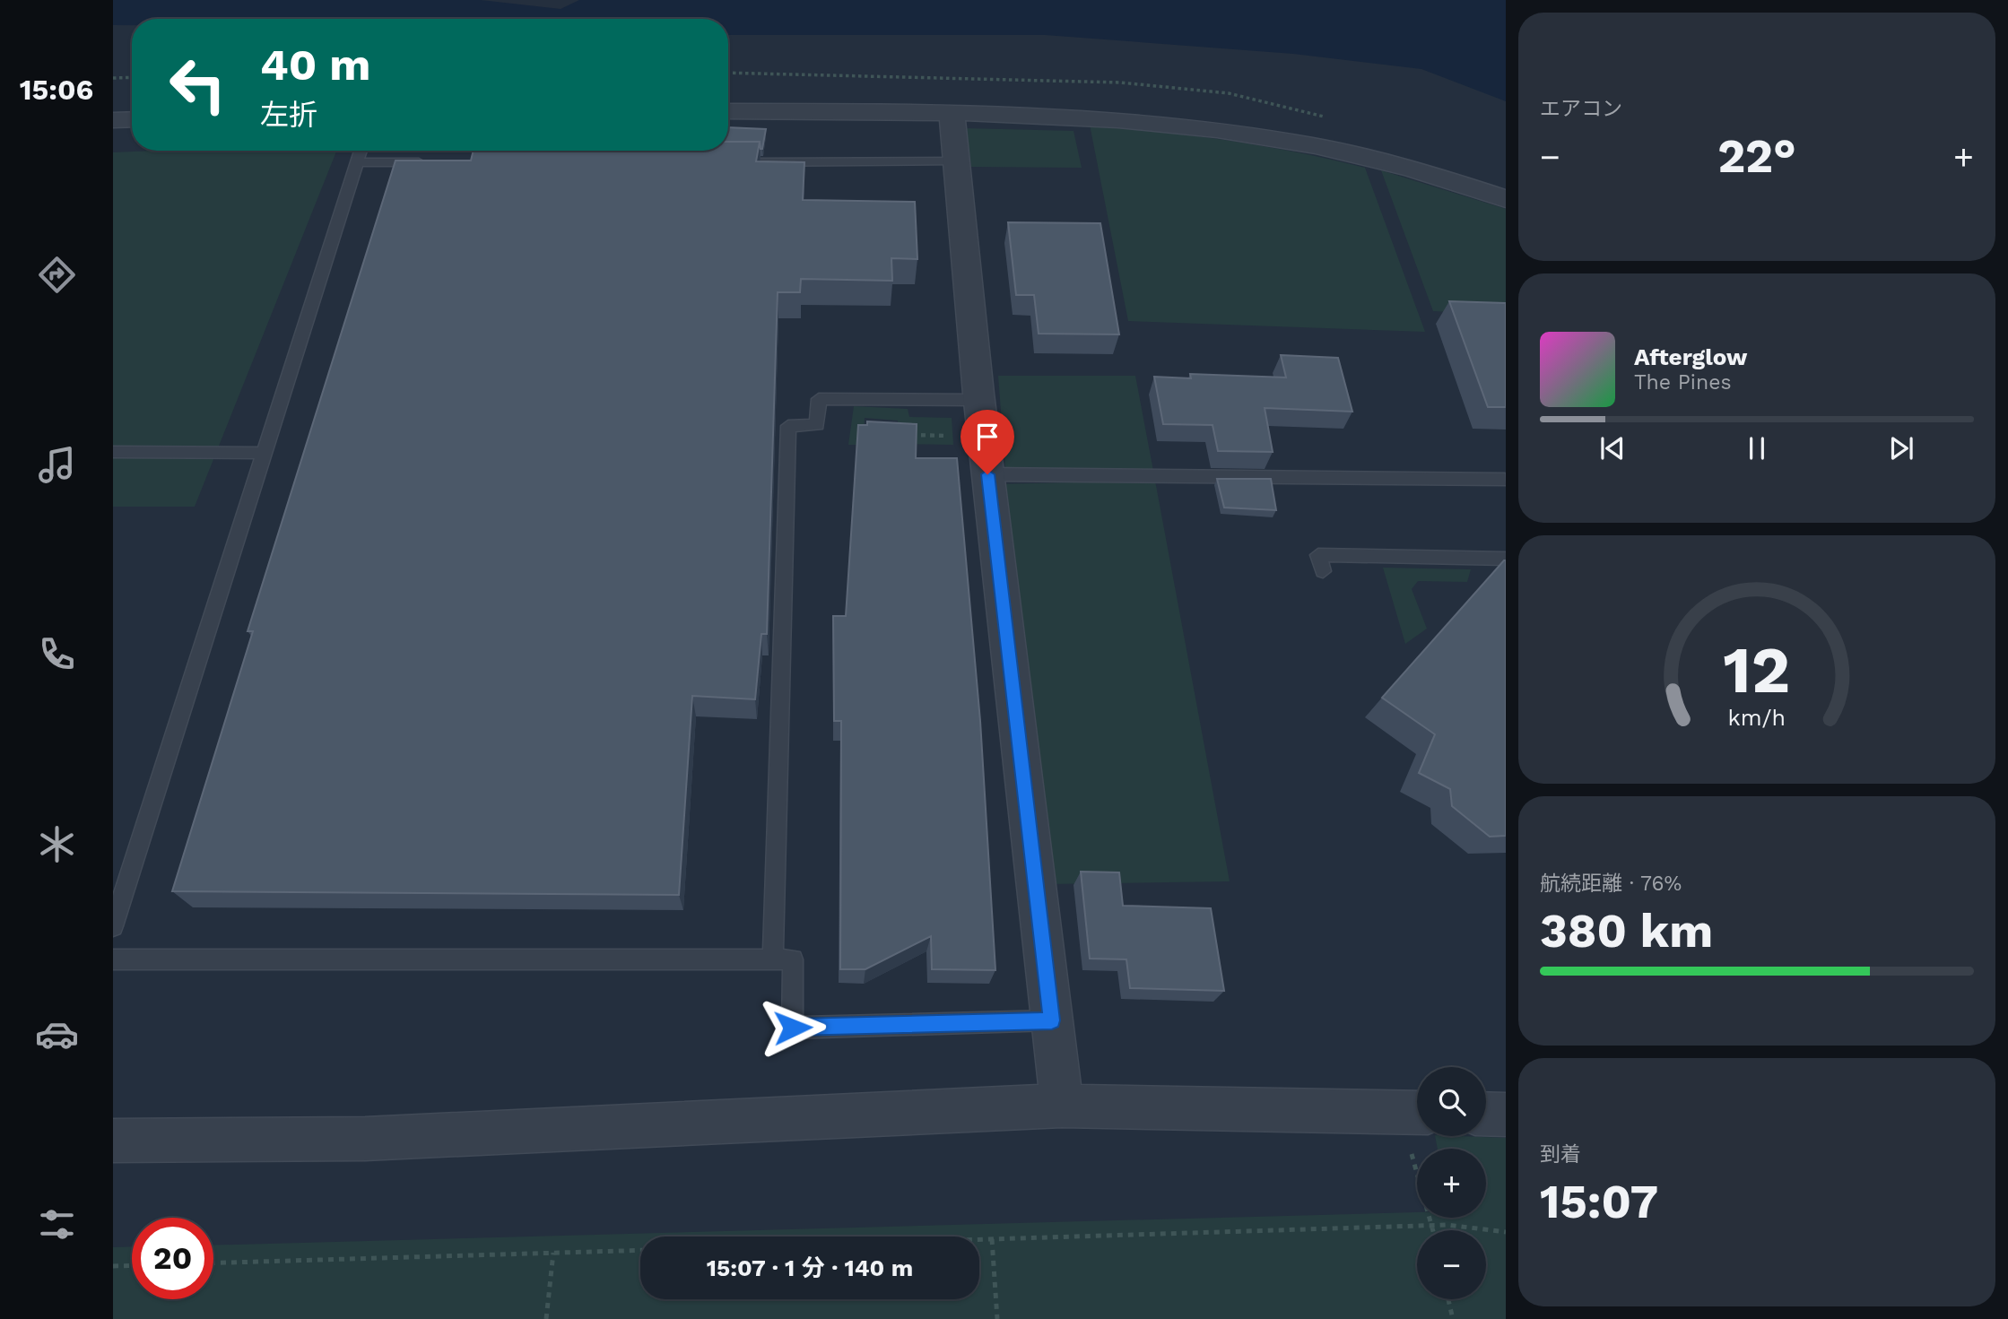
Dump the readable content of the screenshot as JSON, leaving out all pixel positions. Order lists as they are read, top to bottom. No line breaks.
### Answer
{"page":{"tabs":"15:06","tile":["エアコン",["航続距離 · 76%","380 km"],["到着","15:07"]],"turn":["40 m","左折"],"heat":["−","22°","+"],"song":["Afterglow","The Pines"],"map_buttons":["+","−"],"limit":"20","trip":"15:07 · 1 分 · 140 m","gauge":["12","km/h"]}}
